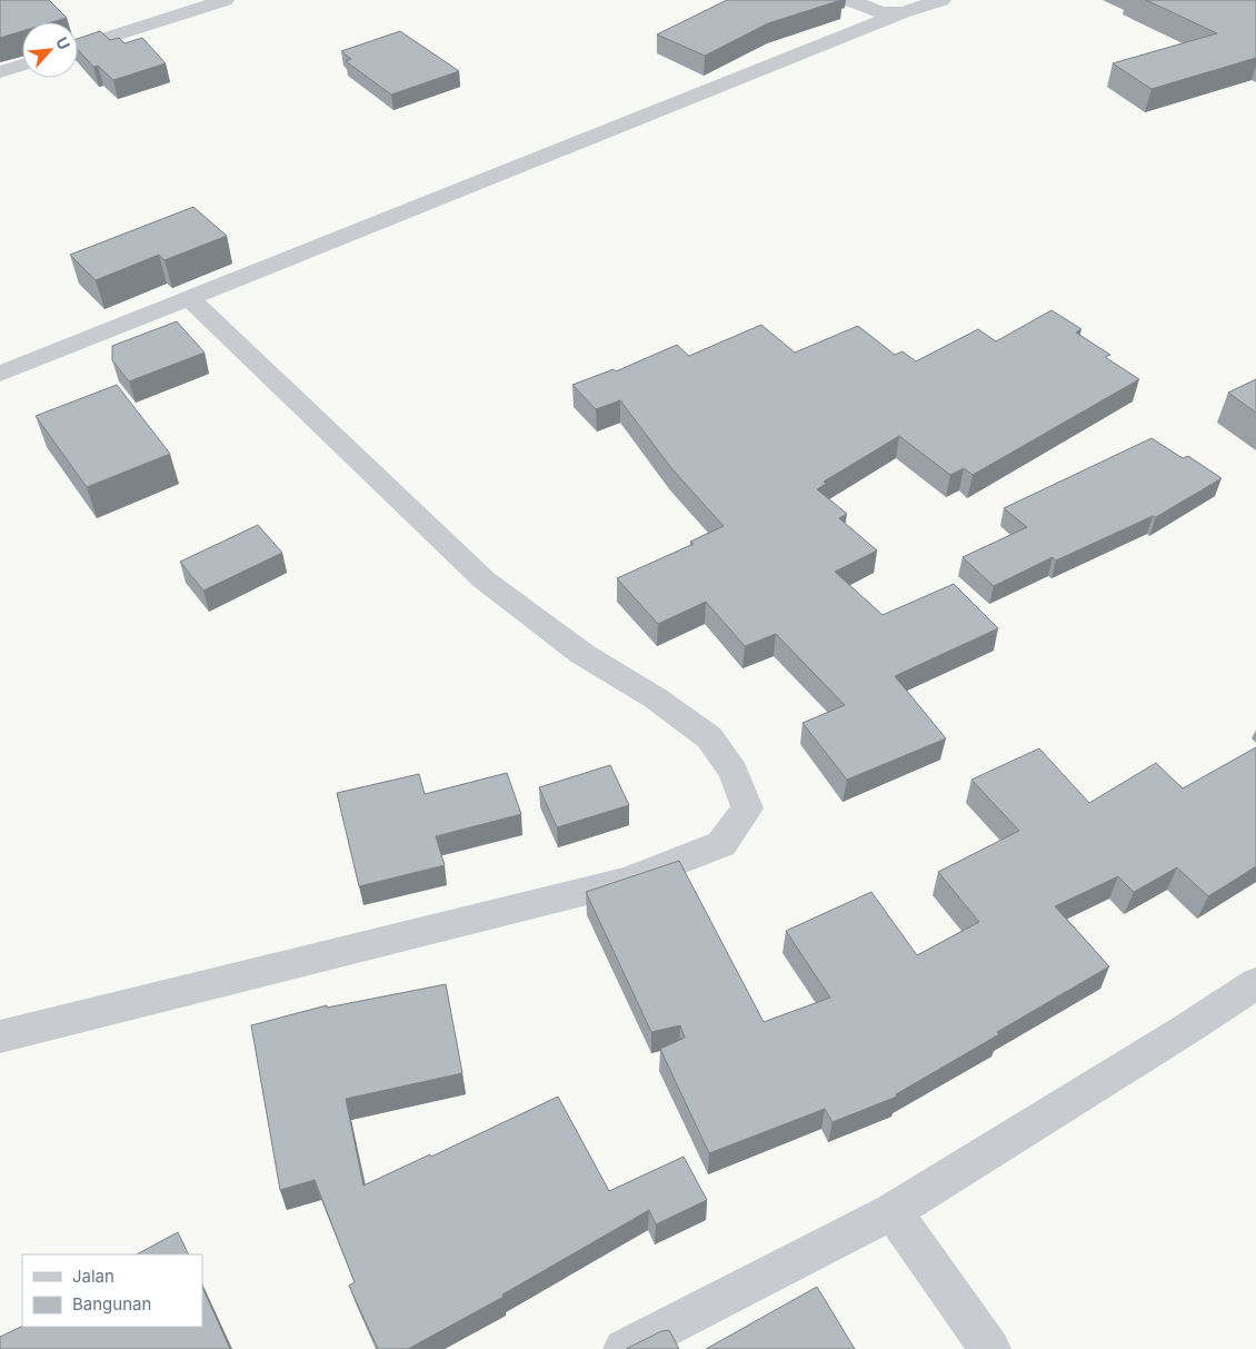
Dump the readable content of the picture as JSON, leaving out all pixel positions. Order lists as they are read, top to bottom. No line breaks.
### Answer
{"legend":["Jalan","Bangunan"],"north":"top right"}
